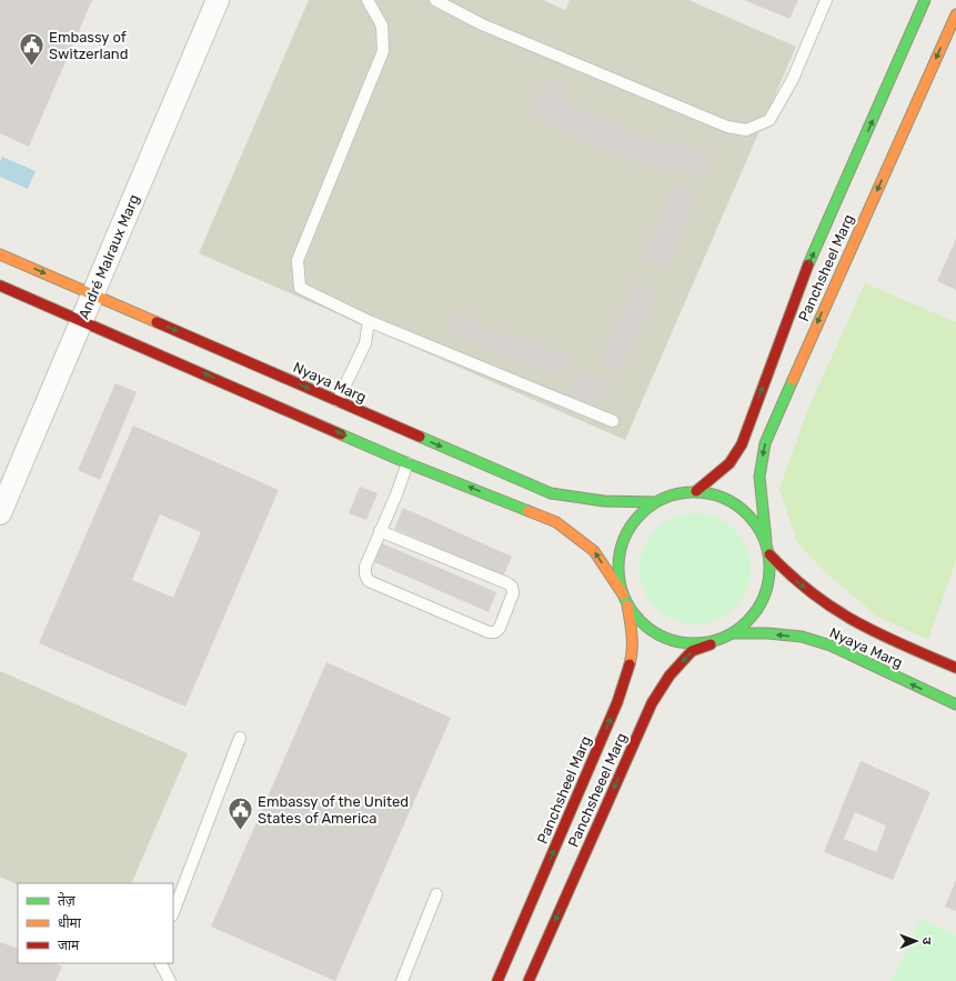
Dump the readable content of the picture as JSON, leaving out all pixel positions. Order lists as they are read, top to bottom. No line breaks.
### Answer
{"streets":{"main road":["Panchsheel Marg","Nyaya Marg","Panchsheeel Marg"],"street":["André Malraux Marg"]},"crossings":[["André Malraux Marg","Nyaya Marg"],["Panchsheel Marg","Nyaya Marg"],["Panchsheel Marg","Panchsheeel Marg"],["Nyaya Marg","Panchsheeel Marg"]],"one_way":["Panchsheeel Marg"],"places":{"public building":["Embassy of Switzerland","Embassy of the United States of America"]},"legend":["तेज़","धीमा","जाम"],"north":"right"}
